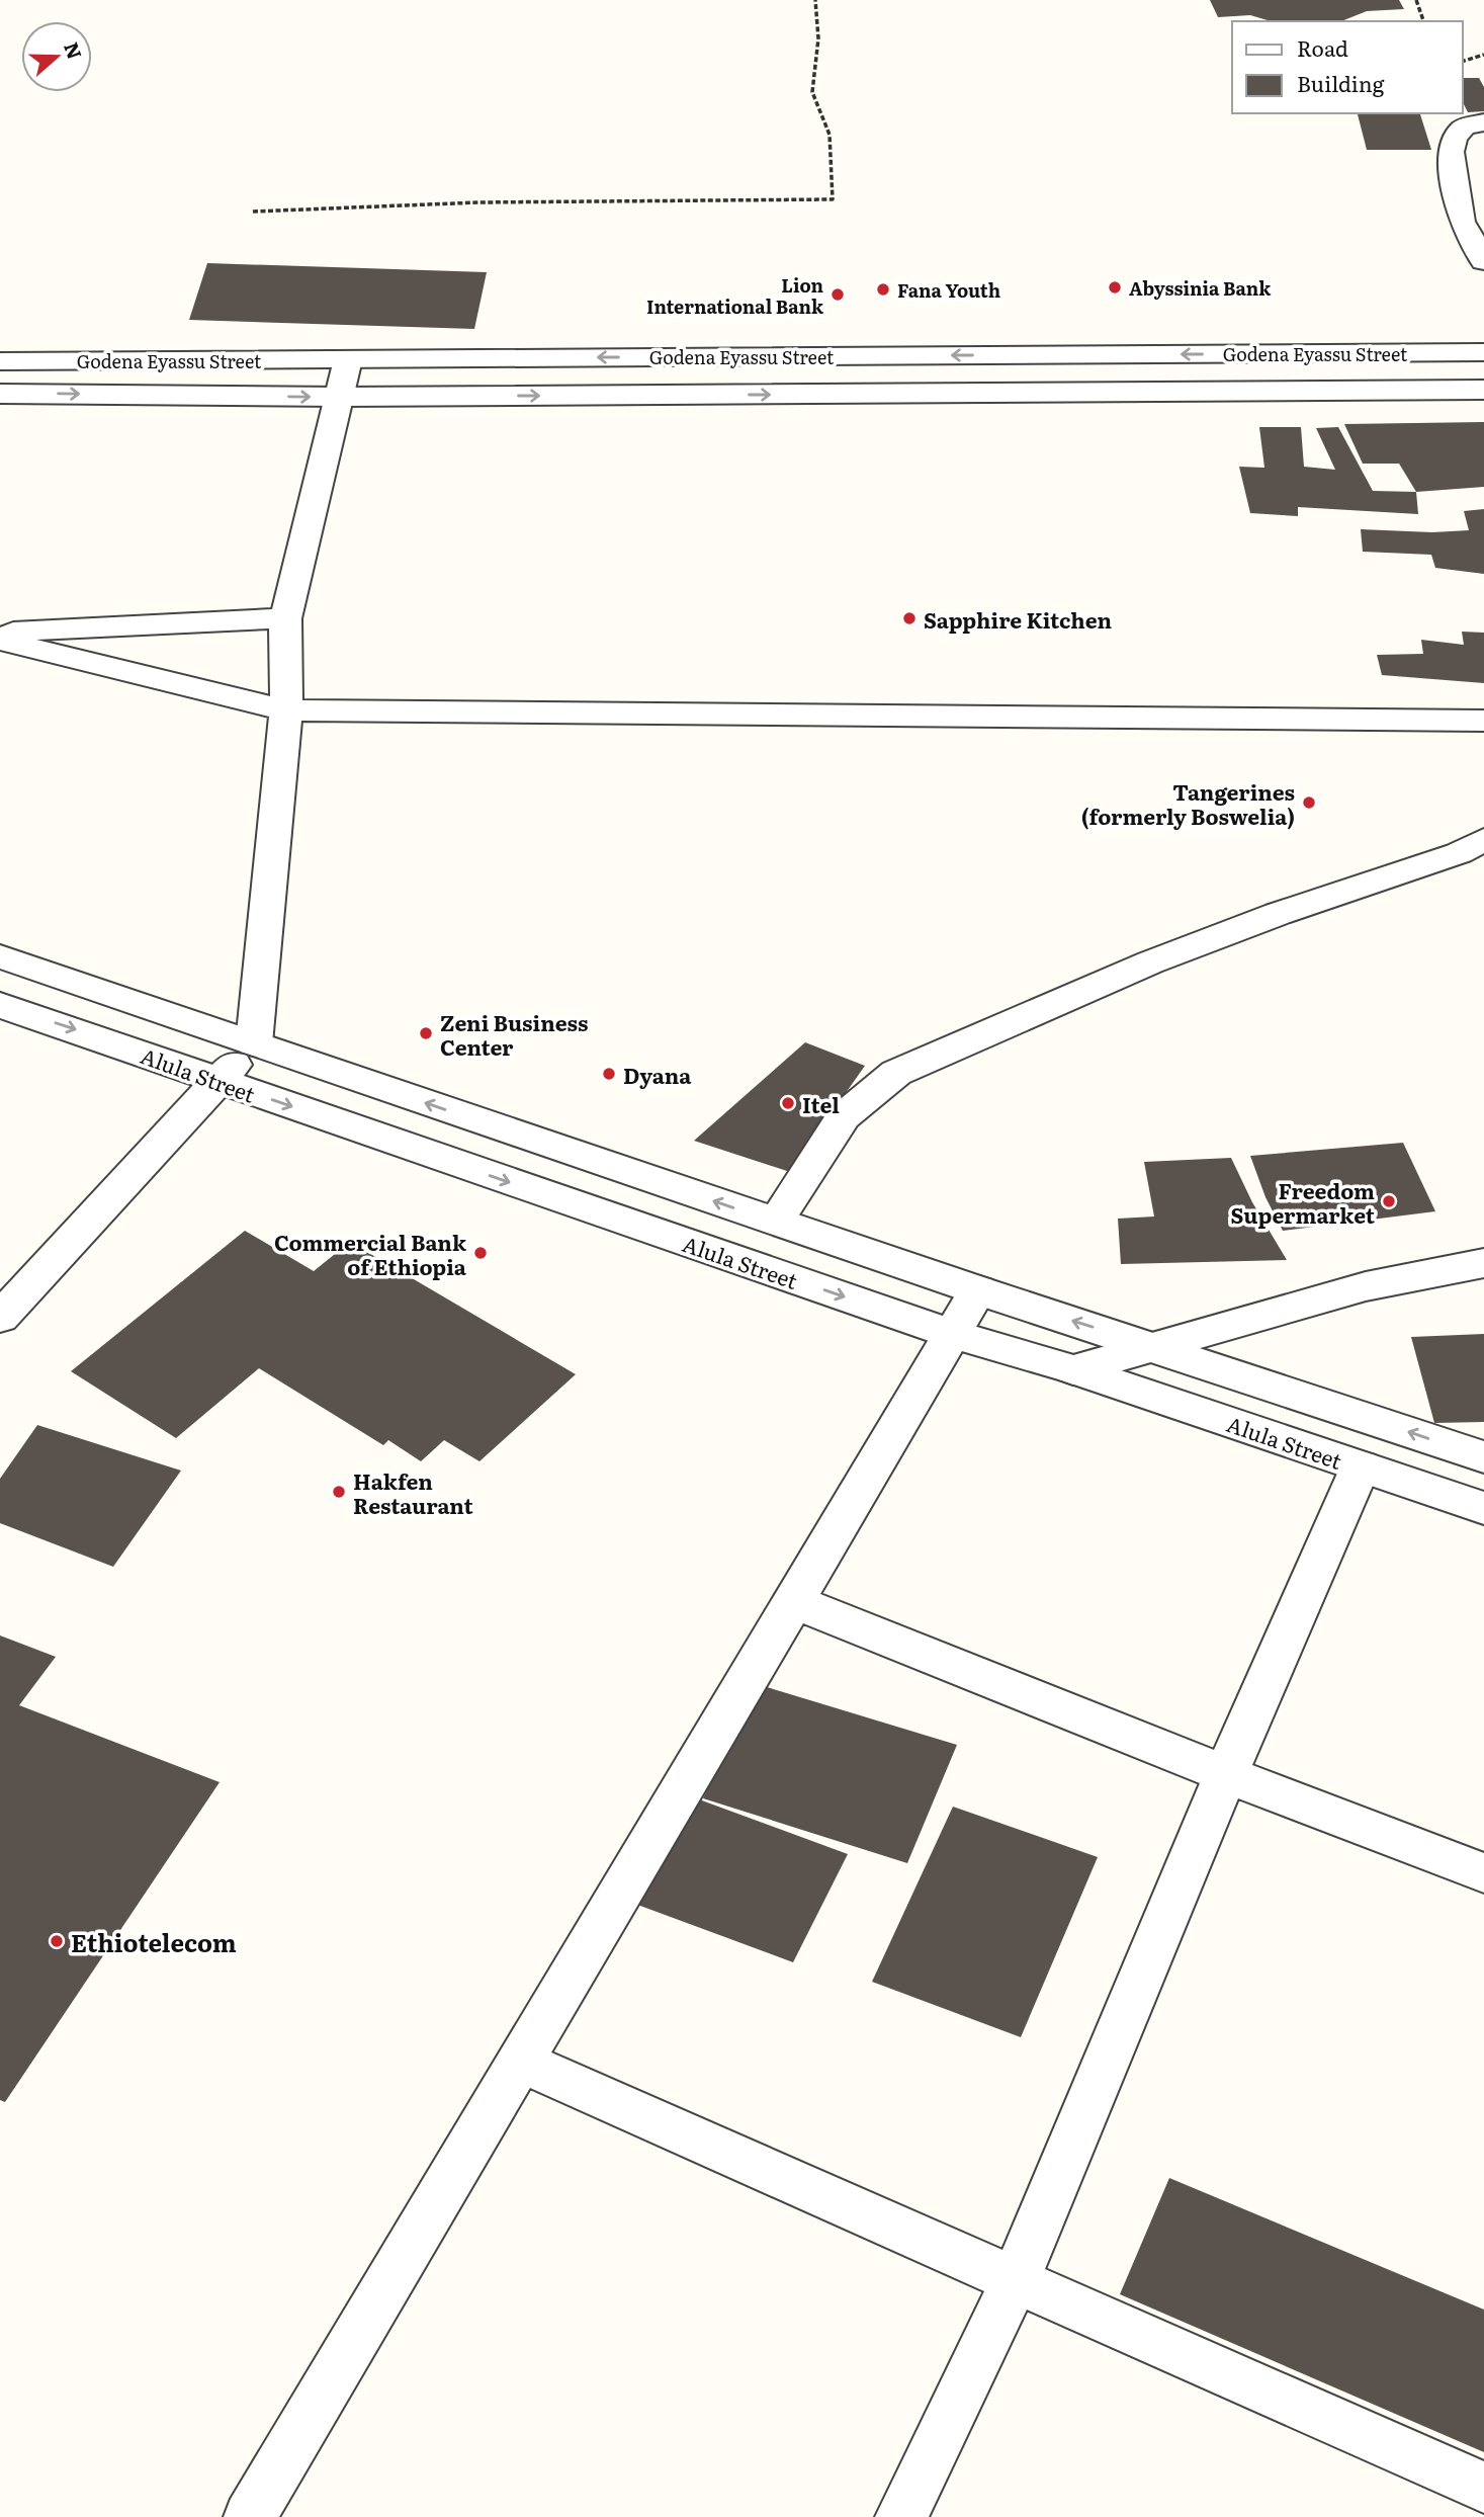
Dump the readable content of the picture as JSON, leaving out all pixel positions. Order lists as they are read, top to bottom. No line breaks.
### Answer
{"streets":{"street":["Godena Eyassu Street","Alula Street"]},"places":["Abyssinia Bank","Fana Youth","Lion International Bank","Sapphire Kitchen","Tangerines (formerly Boswelia)","Zeni Business Center","Dyana","Itel","Freedom Supermarket","Commercial Bank of Ethiopia","Hakfen Restaurant","Ethiotelecom"],"legend":["Road","Building"],"north":"right"}
